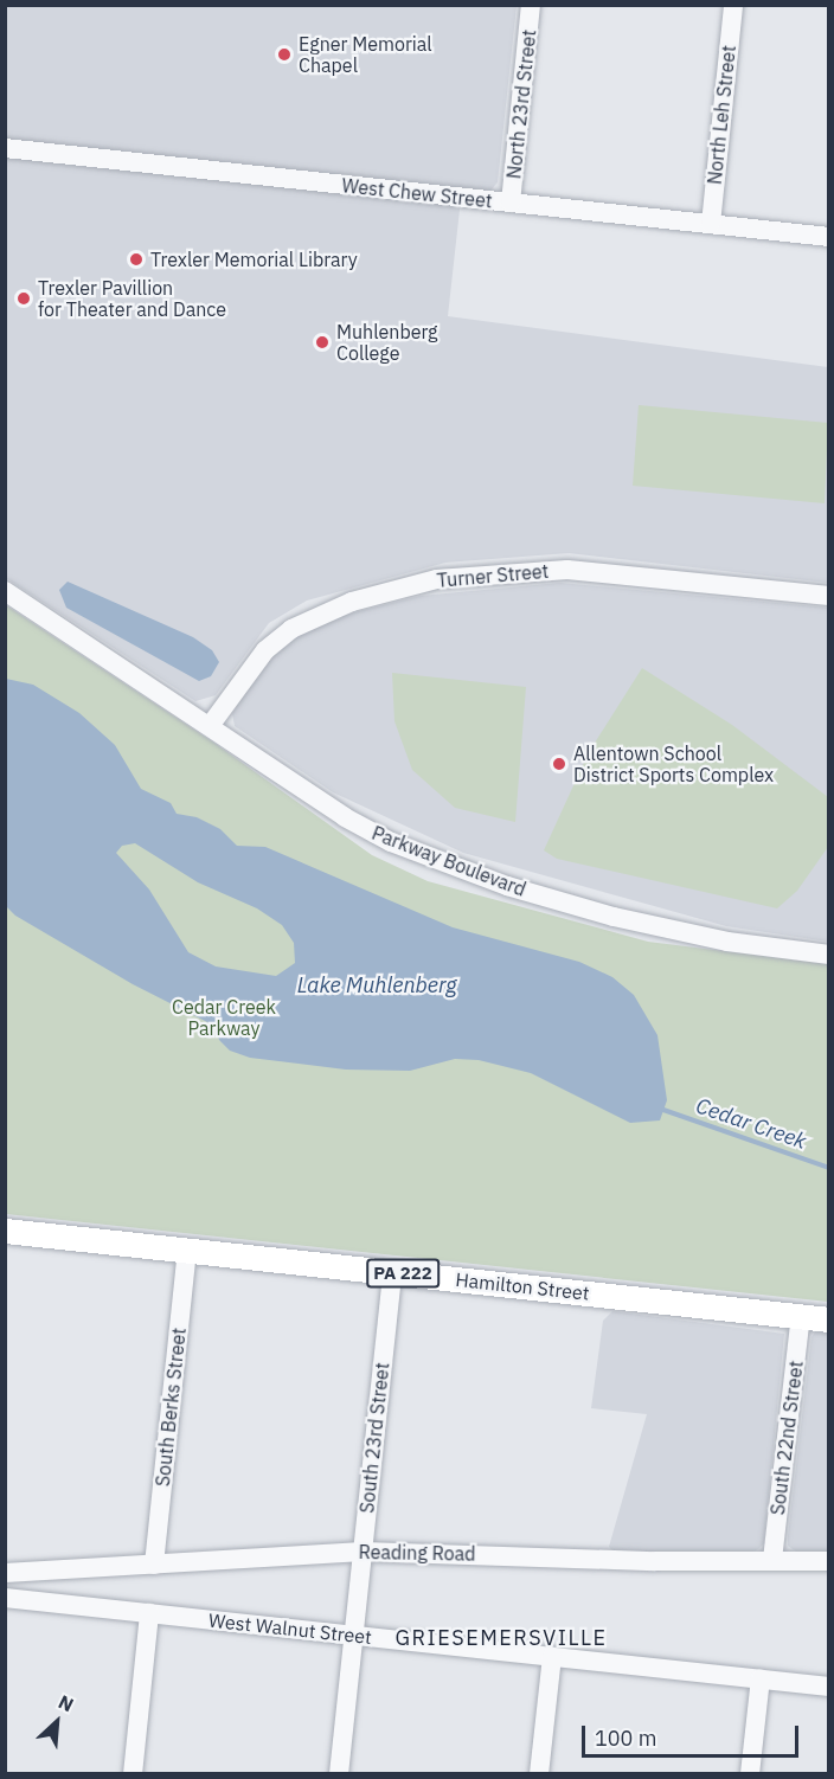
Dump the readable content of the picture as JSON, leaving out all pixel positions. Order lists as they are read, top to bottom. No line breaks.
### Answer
{"streets":{"main road":["PA 222","Hamilton Street"],"street":["North 23rd Street","North Leh Street","West Chew Street","Turner Street","Parkway Boulevard","South Berks Street","South 23rd Street","South 22nd Street","Reading Road","West Walnut Street"]},"crossings":[["North 23rd Street","West Chew Street"],["North Leh Street","West Chew Street"],["Turner Street","Parkway Boulevard"],["Hamilton Street","South Berks Street"],["Hamilton Street","South 23rd Street"],["Hamilton Street","South 22nd Street"],["South Berks Street","Reading Road"],["South 23rd Street","Reading Road"],["South 23rd Street","West Walnut Street"],["South 22nd Street","Reading Road"]],"districts":["GRIESEMERSVILLE"],"water":["Lake Muhlenberg","Cedar Creek"],"parks":["Cedar Creek Parkway"],"places":["Egner Memorial Chapel","Trexler Memorial Library","Trexler Pavillion for Theater and Dance","Muhlenberg College","Allentown School District Sports Complex"],"scale_bar":"100 m","north":"top right"}
